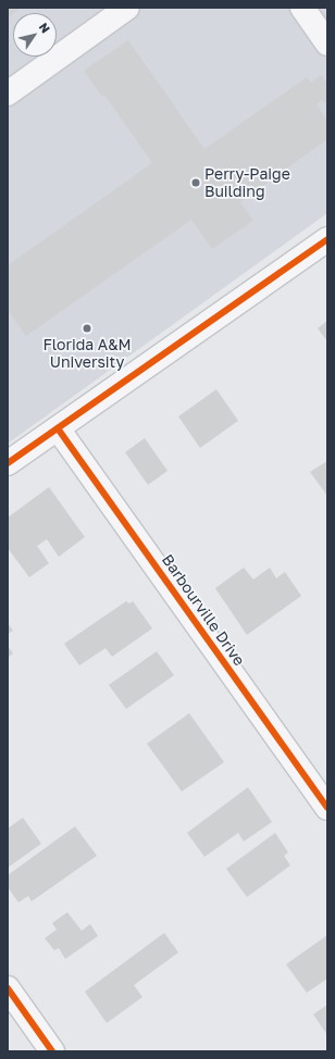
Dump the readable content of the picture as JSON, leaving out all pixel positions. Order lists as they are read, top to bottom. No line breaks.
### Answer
{"streets":{"street":["Barbourville Drive"]},"places":["Perry-Paige Building","Florida A&M University"],"north":"top right"}
